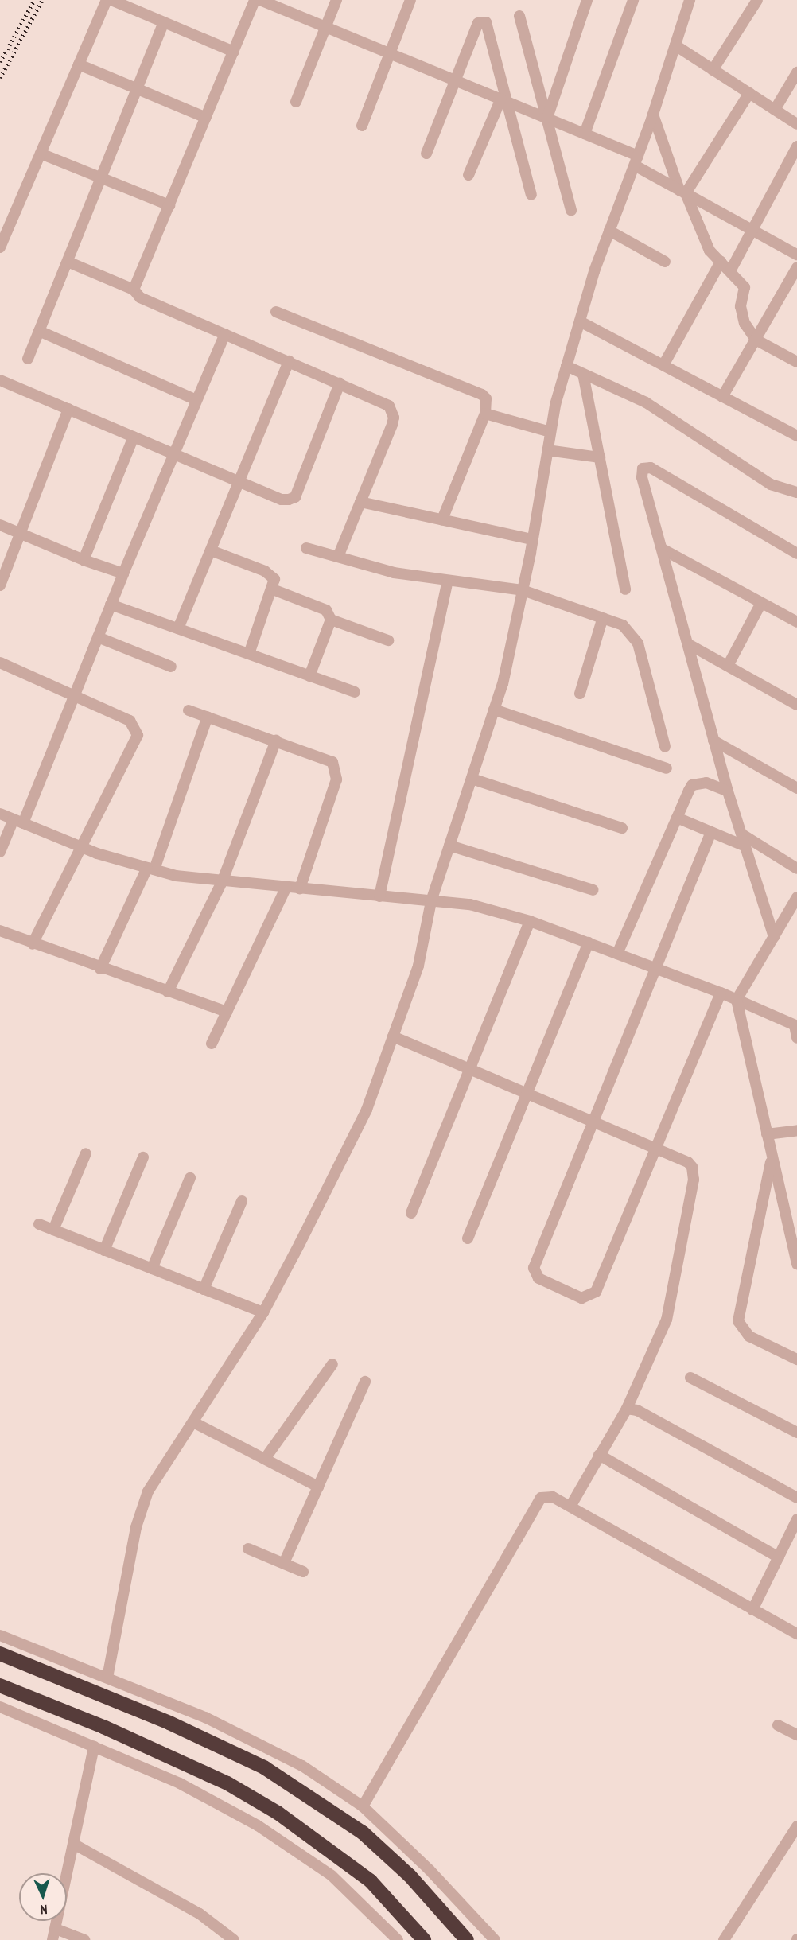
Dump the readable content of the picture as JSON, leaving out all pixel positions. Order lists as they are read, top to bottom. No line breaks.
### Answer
{"north":"bottom"}
